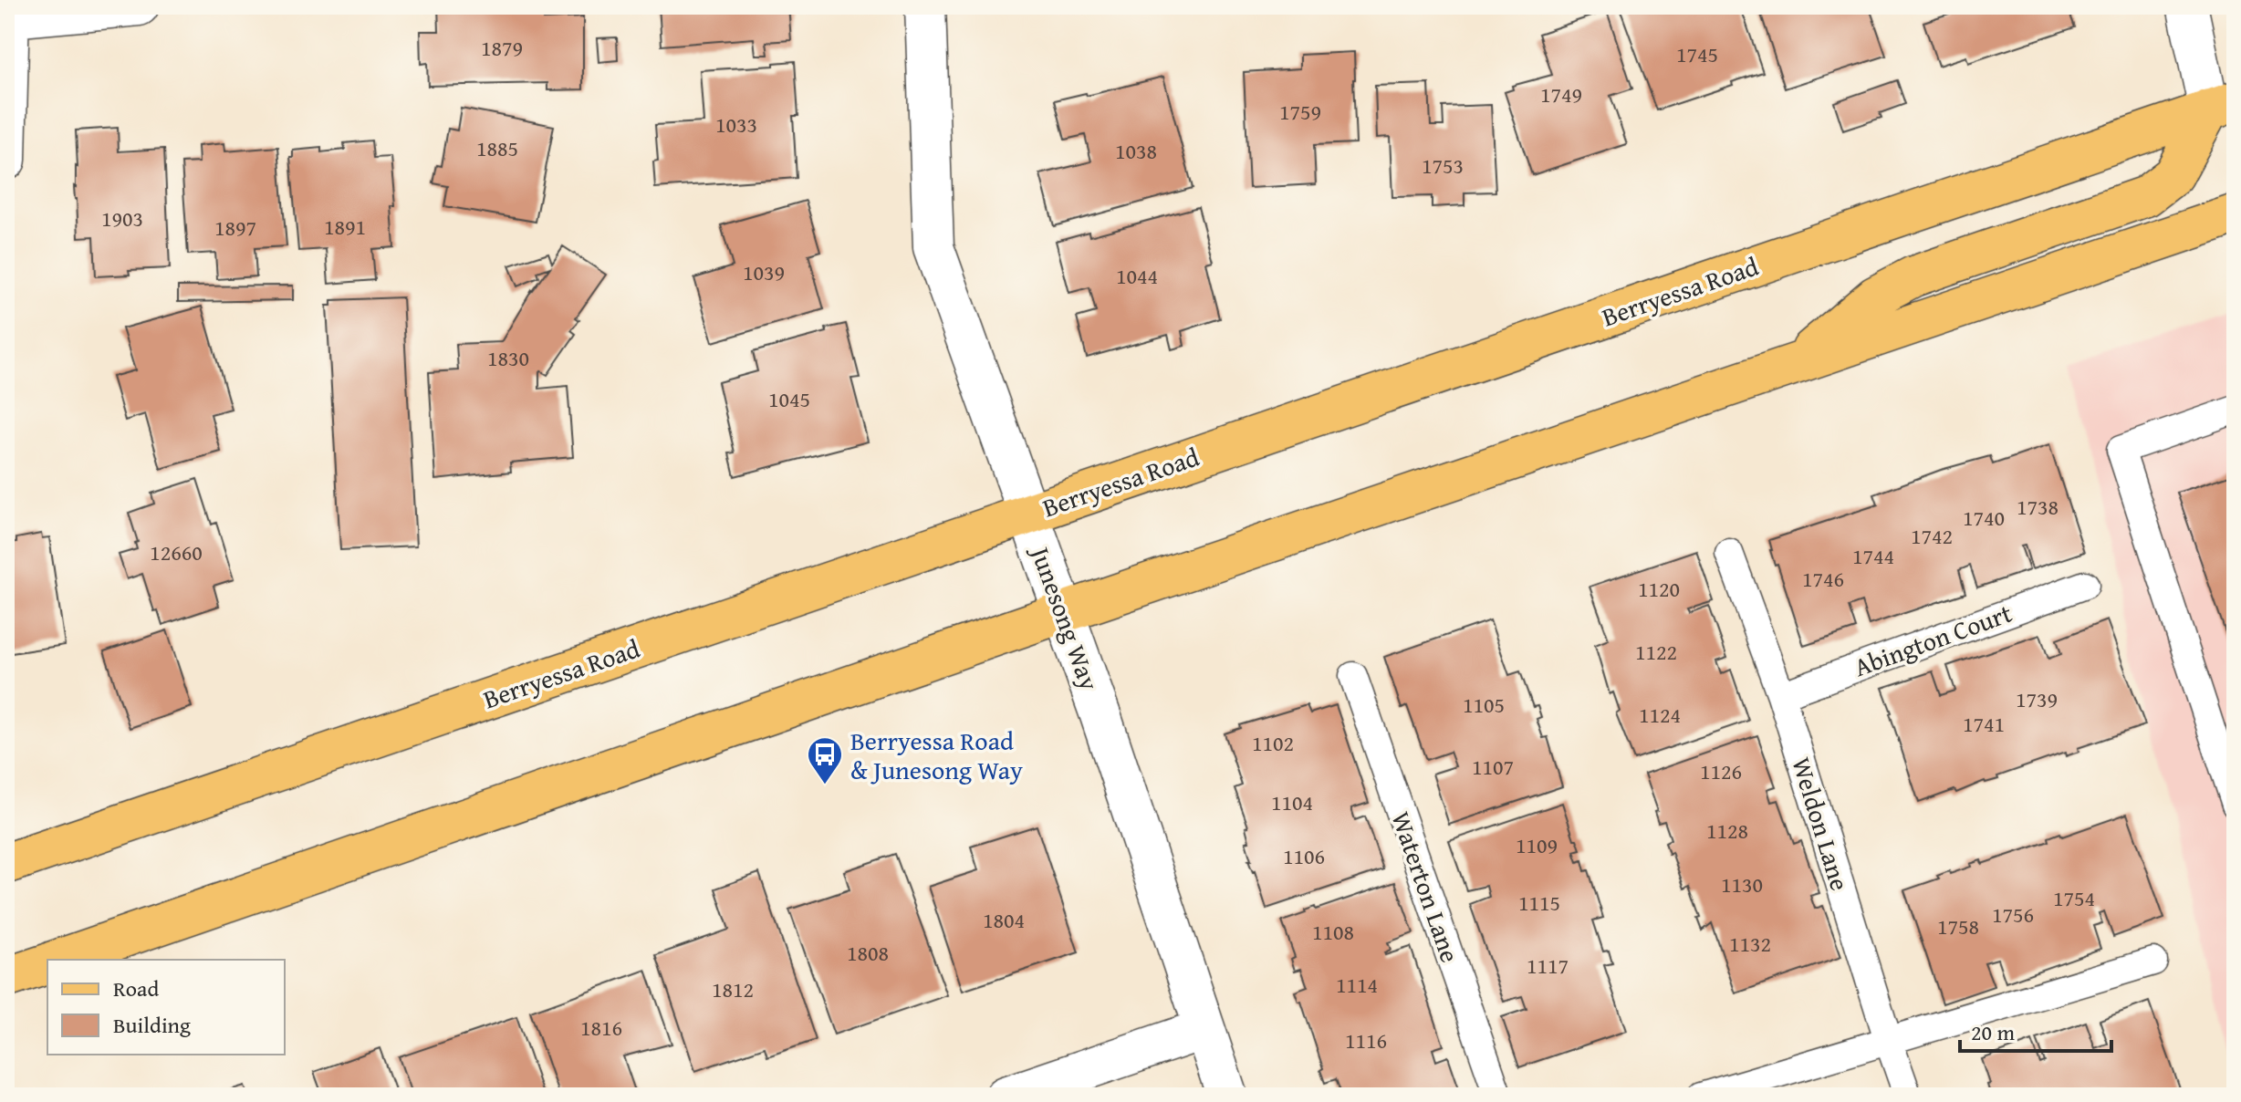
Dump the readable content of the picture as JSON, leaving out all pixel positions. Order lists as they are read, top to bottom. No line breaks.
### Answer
{"streets":{"main road":["Berryessa Road"],"street":["Junesong Way"],"lane":["Abington Court","Weldon Lane","Waterton Lane"]},"crossings":[["Berryessa Road","Junesong Way"],["Abington Court","Weldon Lane"]],"places":{"bus stop":["Berryessa Road & Junesong Way"]},"house_numbers":["1879","1745","1749","1759","1033","1885","1038","1753","1903","1891","1897","1039","1044","1830","1045","1738","1740","1742","12660","1744","1746","1120","1122","1739","1105","1124","1741","1102","1107","1126","1104","1128","1109","1106","1130","1754","1115","1756","1804","1758","1108","1132","1808","1117","1114","1812","1816","1116"],"legend":["Road","Building"],"scale_bar":"20 m"}
